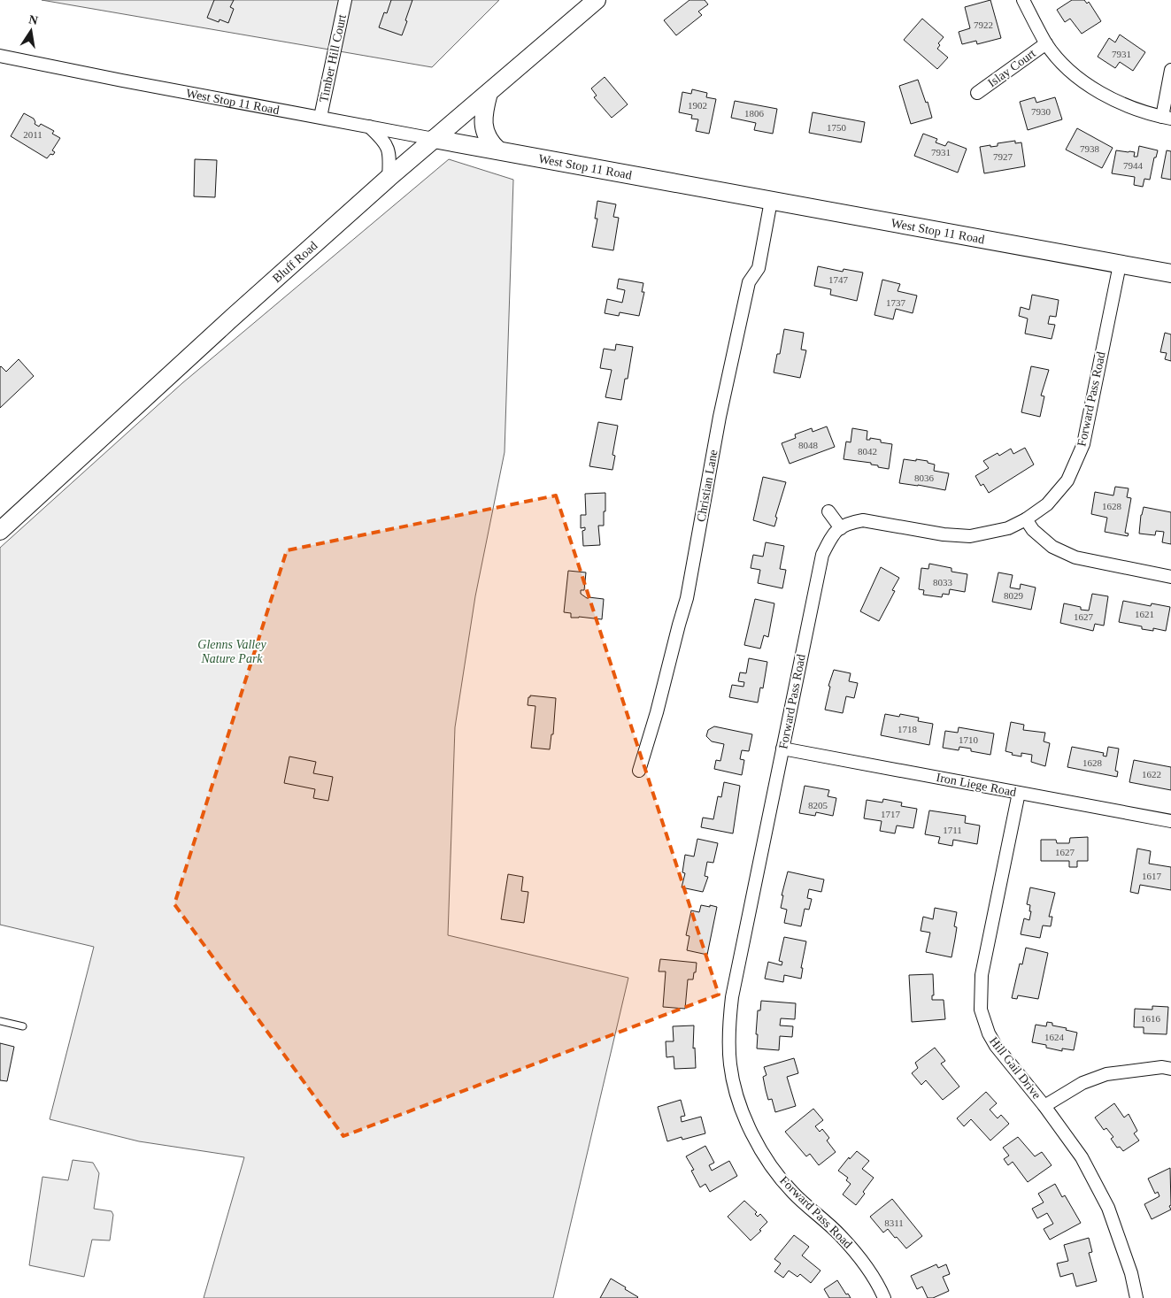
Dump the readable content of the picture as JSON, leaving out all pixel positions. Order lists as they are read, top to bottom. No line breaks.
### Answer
{"streets":{"main road":["West Stop 11 Road","Bluff Road"],"street":["Timber Hill Court","Islay Court","Forward Pass Road","Christian Lane","Iron Liege Road","Hill Gail Drive"]},"crossings":[["Timber Hill Court","West Stop 11 Road"],["West Stop 11 Road","Bluff Road"],["West Stop 11 Road","Forward Pass Road"],["West Stop 11 Road","Christian Lane"],["Forward Pass Road","Iron Liege Road"],["Iron Liege Road","Hill Gail Drive"]],"parks":["Glenns Valley Nature Park"],"house_numbers":["7922","7931","1902","7930","1806","1750","2011","7938","7931","7927","7944","1747","1737","8048","8042","8036","1628","8033","8029","1621","1627","1718","1710","1628","1622","8205","1717","1711","1627","1617","1616","1624","8311"],"north":"top"}
